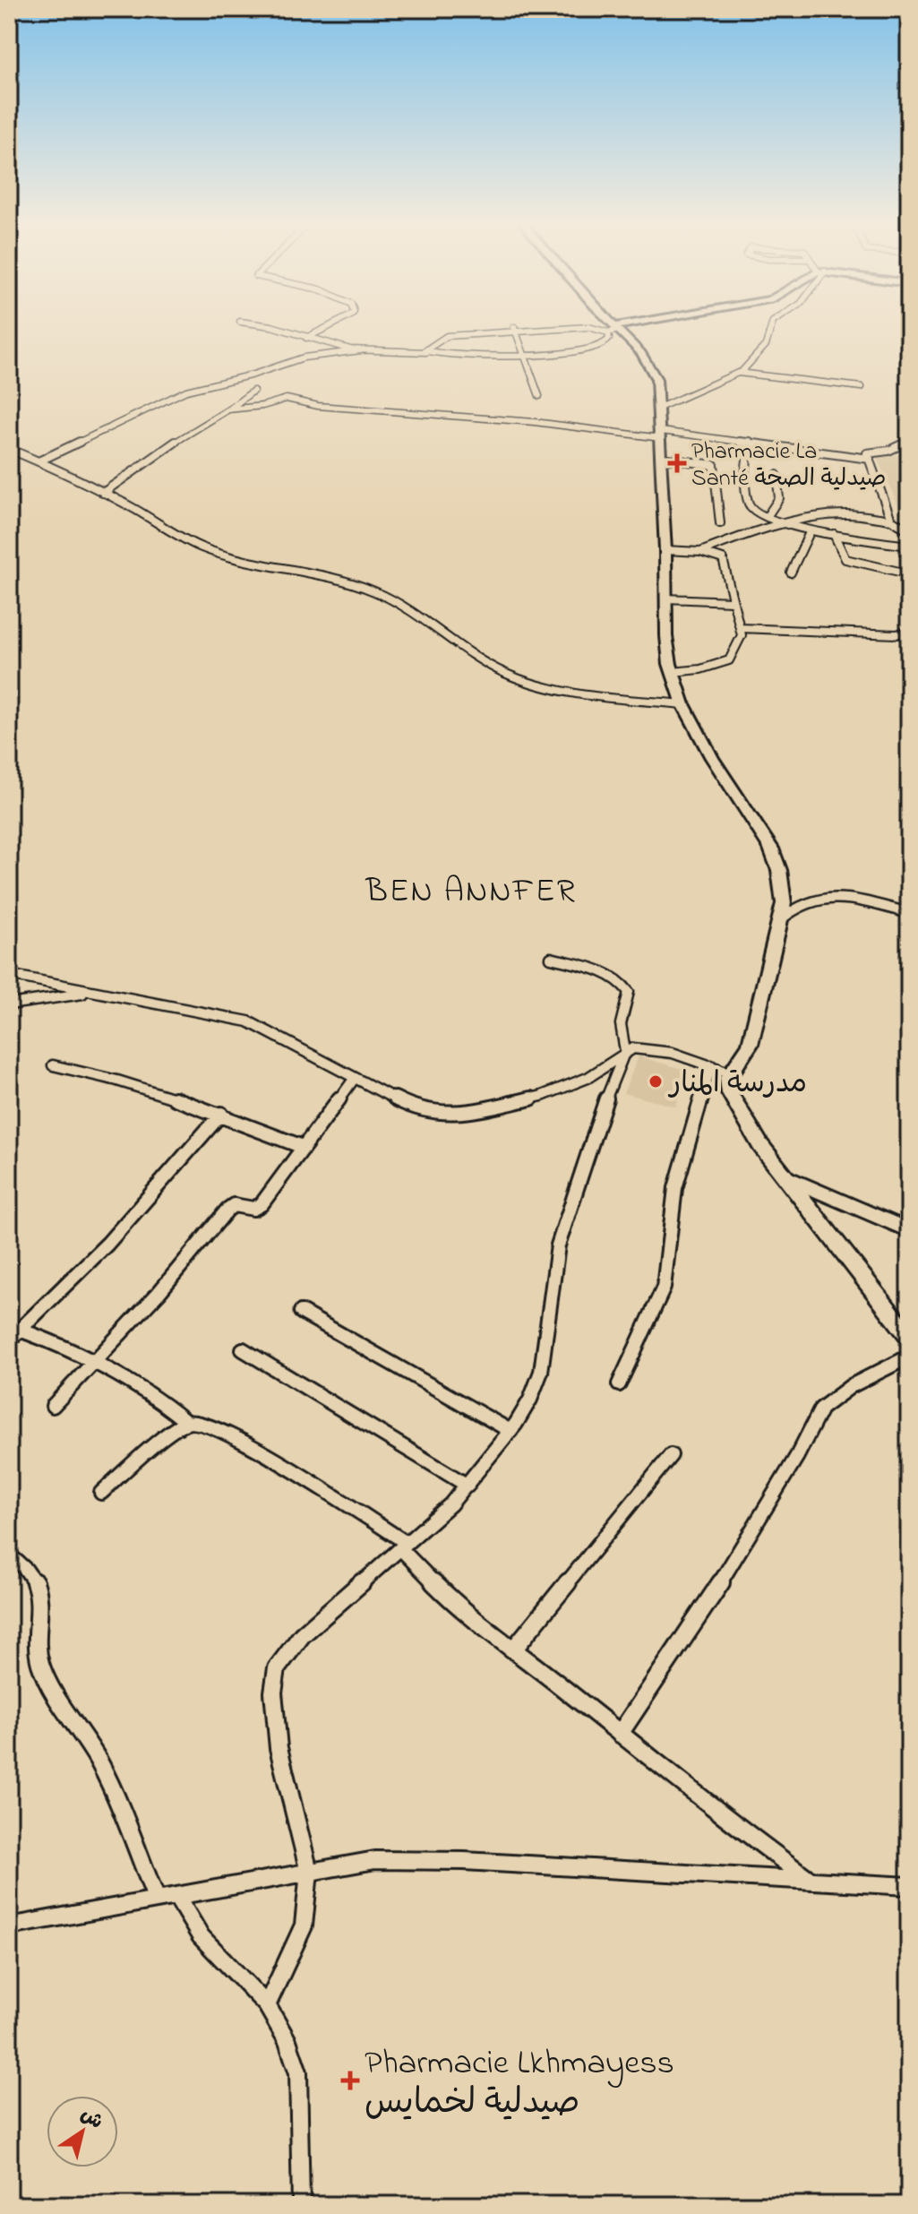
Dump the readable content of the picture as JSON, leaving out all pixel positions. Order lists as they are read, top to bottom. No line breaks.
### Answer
{"districts":["BEN ANNFER"],"places":{"health":["Pharmacie La Santé صيدلية الصحة","Pharmacie Lkhmayess صيدلية لخمايس"],"other":["مدرسة المنار"]},"north":"top right"}
